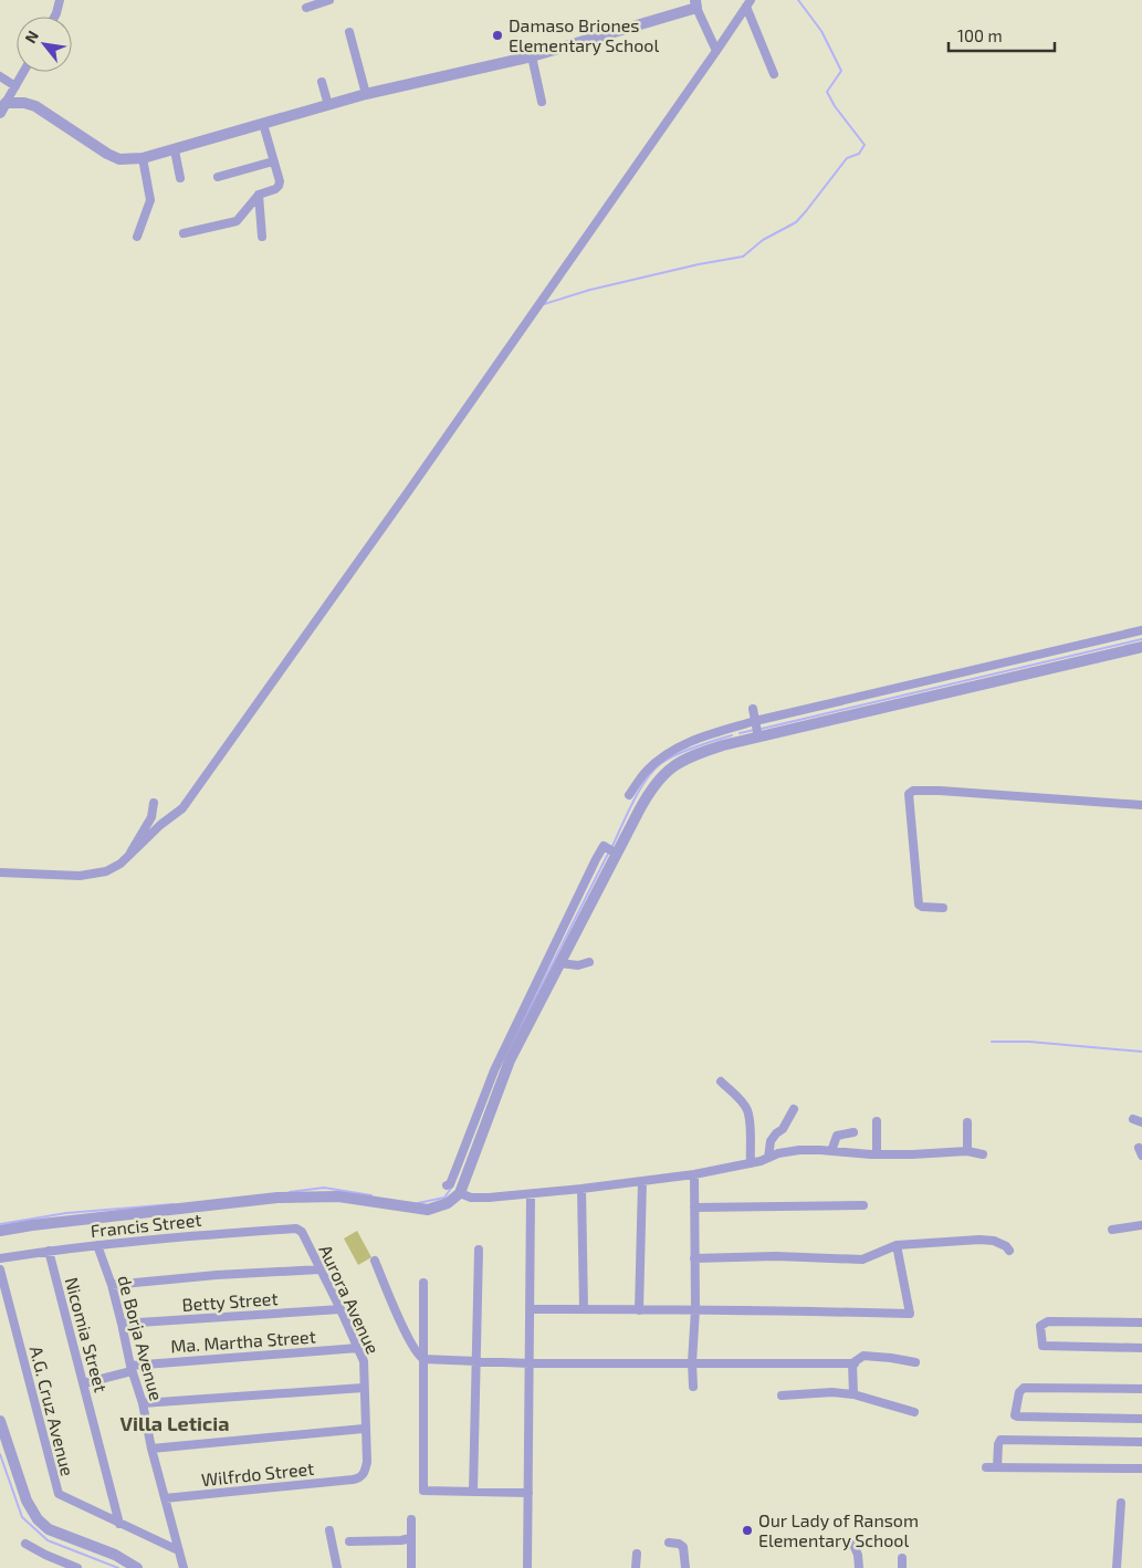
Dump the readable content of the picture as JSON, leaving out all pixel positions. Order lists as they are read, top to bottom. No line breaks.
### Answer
{"streets":{"street":["Francis Street","Aurora Avenue","Betty Street","Nicomia Street","de Borja Avenue","Ma. Martha Street","A.G. Cruz Avenue","Wilfrdo Street"]},"crossings":[["Francis Street","Aurora Avenue"],["Francis Street","Nicomia Street"],["Francis Street","de Borja Avenue"],["Aurora Avenue","Betty Street"],["Aurora Avenue","Ma. Martha Street"],["Aurora Avenue","Wilfrdo Street"],["Betty Street","de Borja Avenue"],["Nicomia Street","Ma. Martha Street"],["Nicomia Street","A.G. Cruz Avenue"],["de Borja Avenue","Ma. Martha Street"],["de Borja Avenue","A.G. Cruz Avenue"],["de Borja Avenue","Wilfrdo Street"]],"districts":["Villa Leticia"],"places":["Damaso Briones Elementary School","Our Lady of Ransom Elementary School"],"scale_bar":"100 m","north":"top left"}
